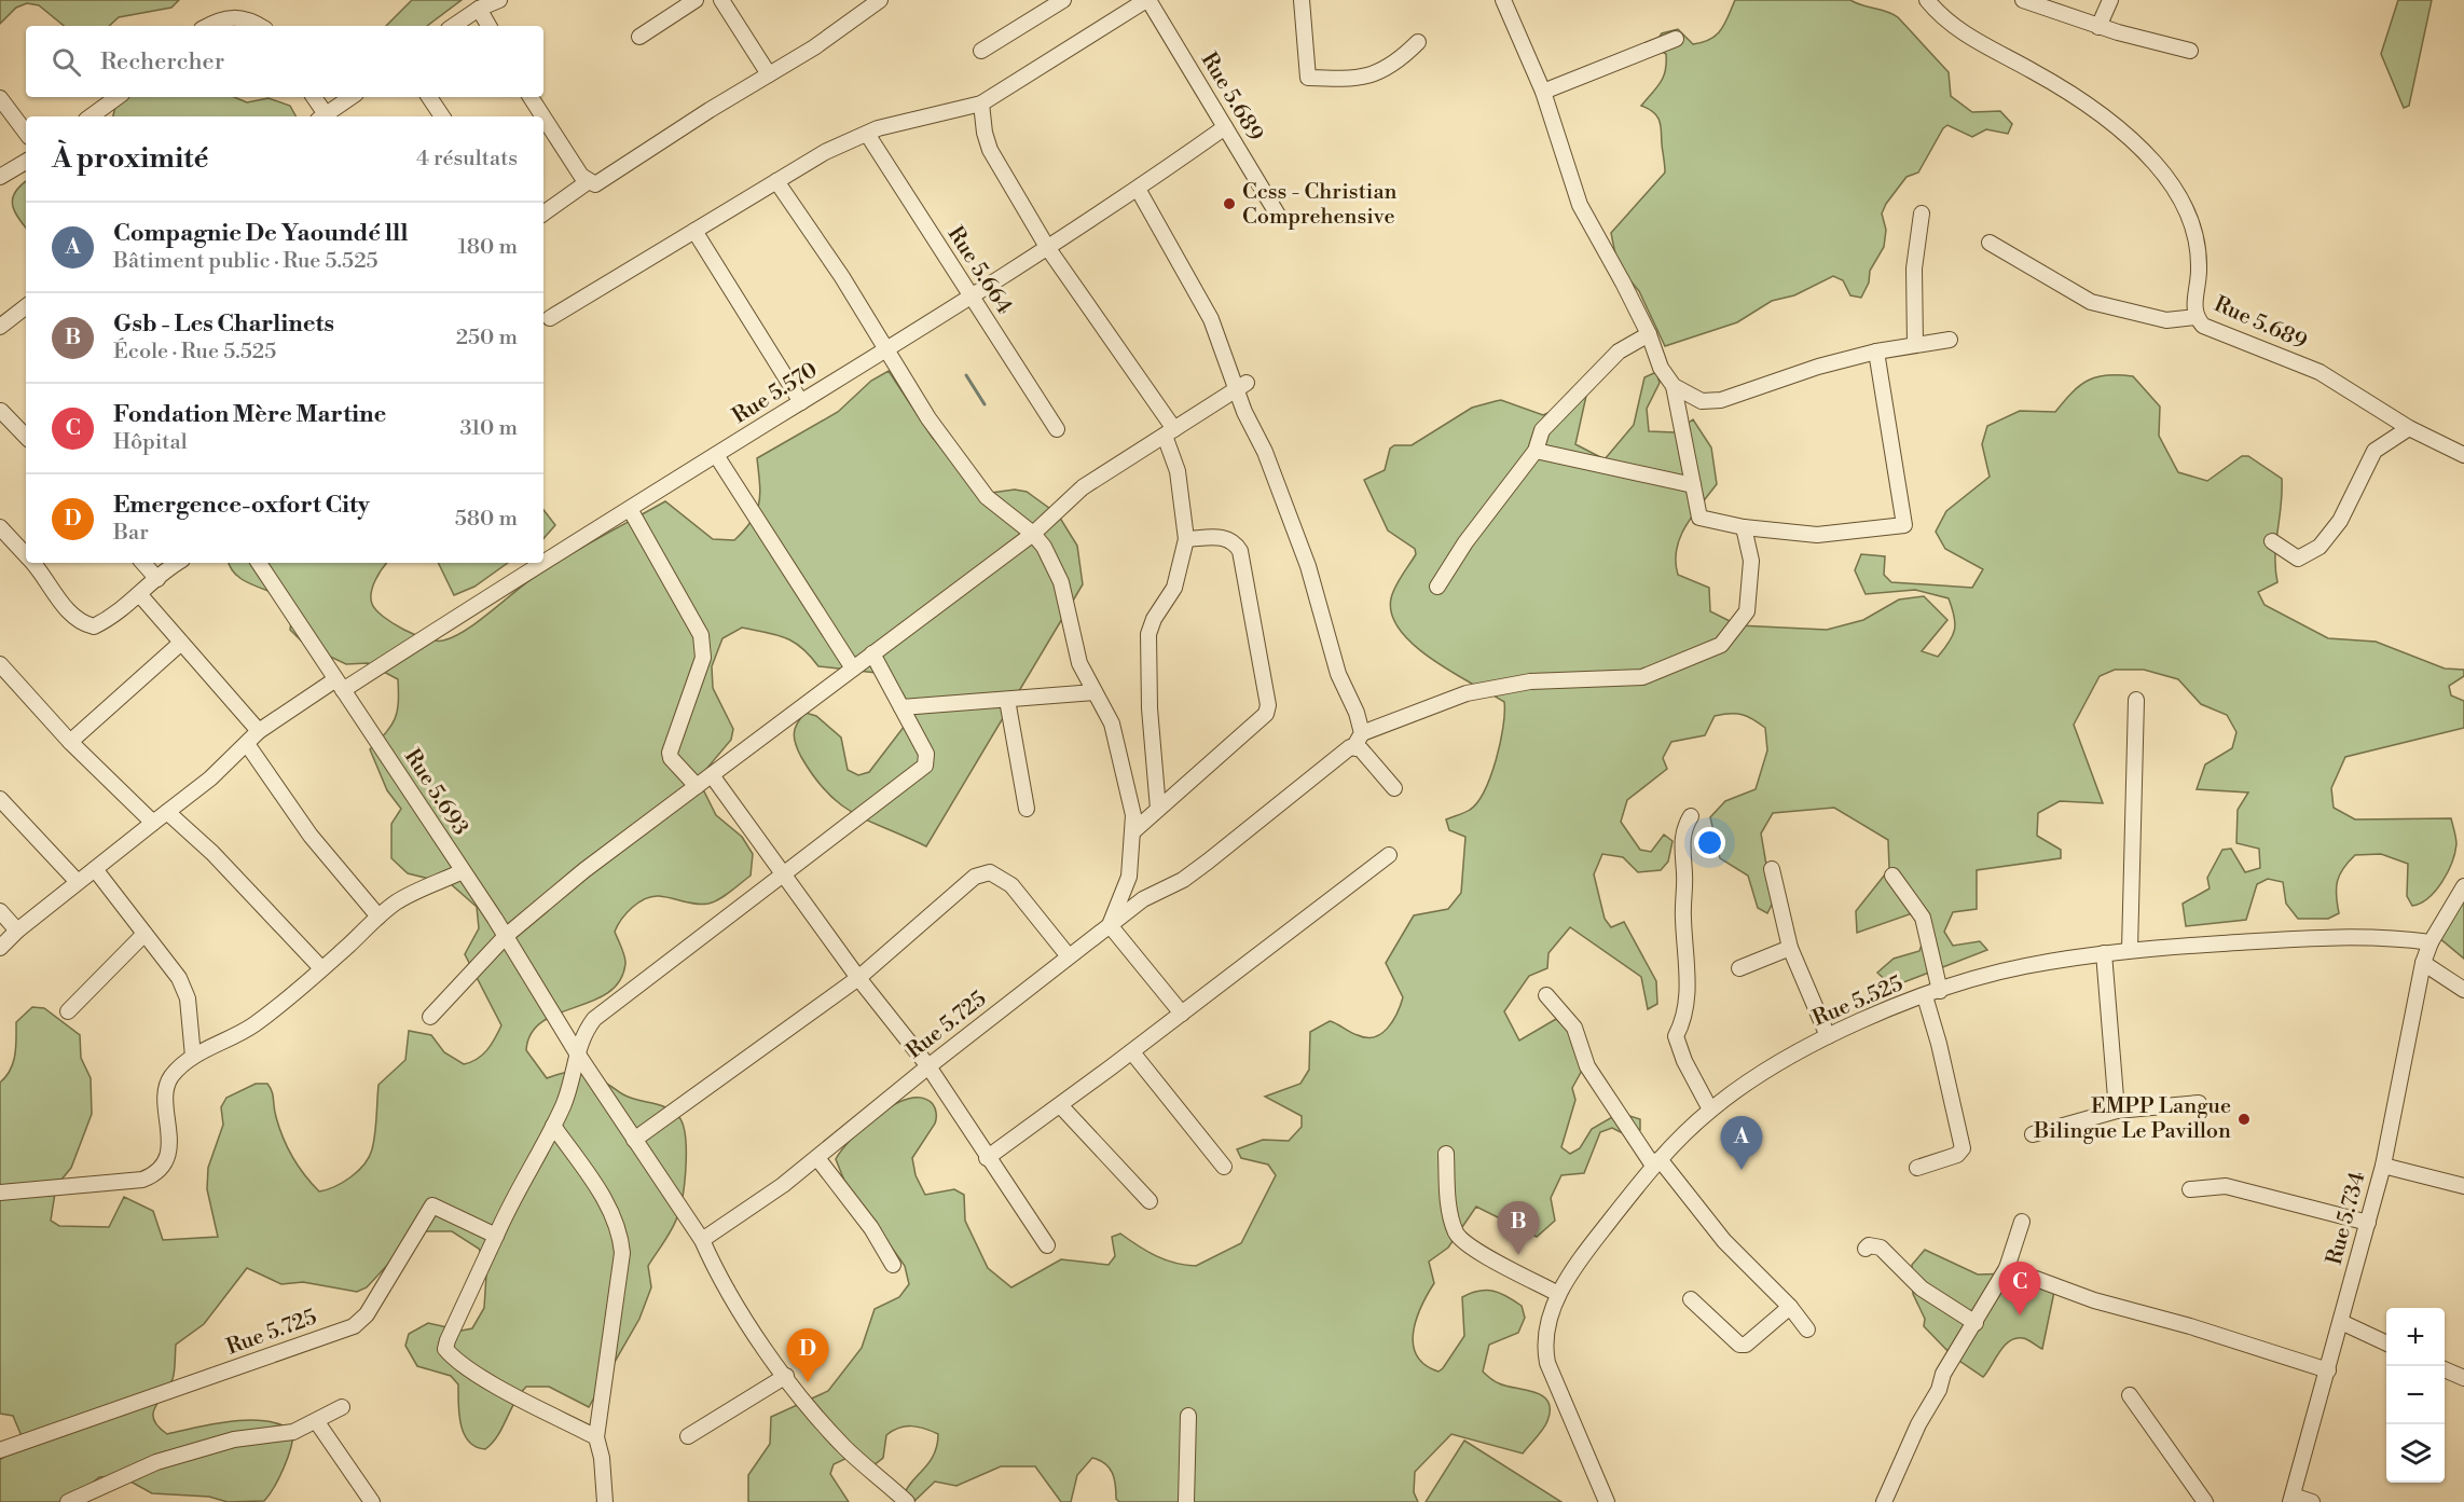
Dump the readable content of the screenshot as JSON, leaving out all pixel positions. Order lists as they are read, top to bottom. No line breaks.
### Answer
{"streets":{"street":["Rue 5.689","Rue 5.664","Rue 5.570","Rue 5.693","Rue 5.525","Rue 5.725","Rue 5.734"]},"crossings":[["Rue 5.689","Rue 5.570"],["Rue 5.664","Rue 5.570"],["Rue 5.570","Rue 5.693"],["Rue 5.525","Rue 5.734"]],"places":["Ccss - Christian Comprehensive","EMPP Langue Bilingue Le Pavillon"],"page":{"search":"Rechercher","heading":["À proximité","4 résultats"],"list":[{"mark":"A","name":"Compagnie De Yaoundé lll","note":"Bâtiment public · Rue 5.525","value":"180 m"},{"mark":"B","name":"Gsb - Les Charlinets","note":"École · Rue 5.525","value":"250 m"},{"mark":"C","name":"Fondation Mère Martine","note":"Hôpital","value":"310 m"},{"mark":"D","name":"Emergence-oxfort City","note":"Bar","value":"580 m"}],"pins":["A","B","C","D"],"map_buttons":["+","−"]}}
